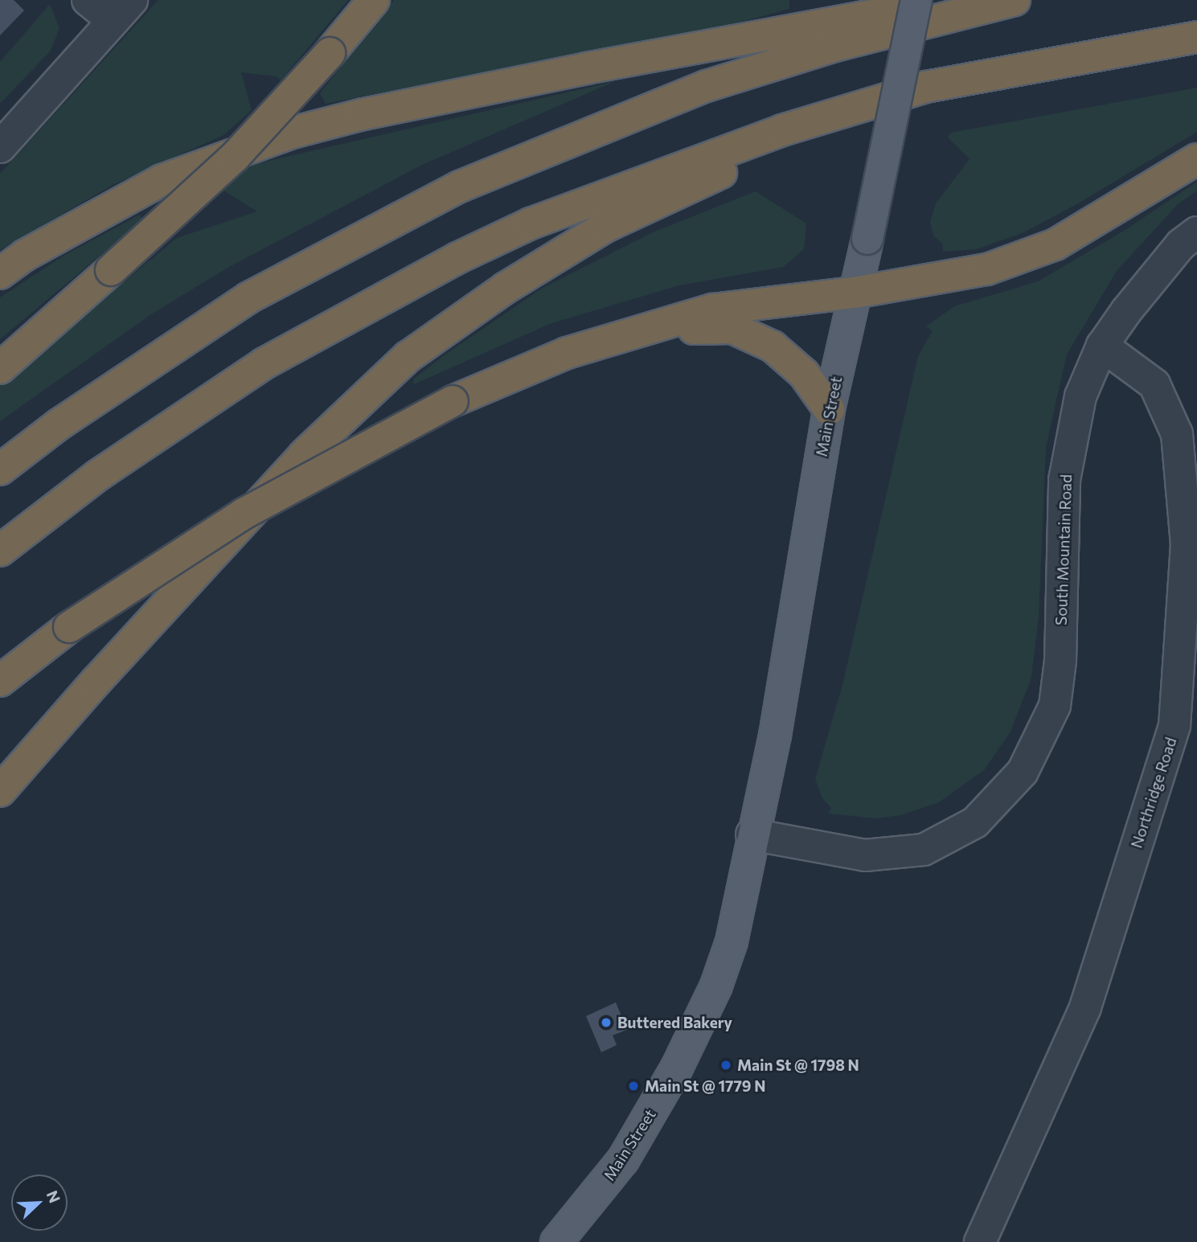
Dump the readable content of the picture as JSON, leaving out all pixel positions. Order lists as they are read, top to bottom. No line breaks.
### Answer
{"streets":{"main road":["Main Street"],"street":["South Mountain Road","Northridge Road"]},"crossings":[["Main Street","South Mountain Road"],["South Mountain Road","Northridge Road"]],"places":["Buttered Bakery","Main St @ 1798 N","Main St @ 1779 N"],"north":"top right"}
